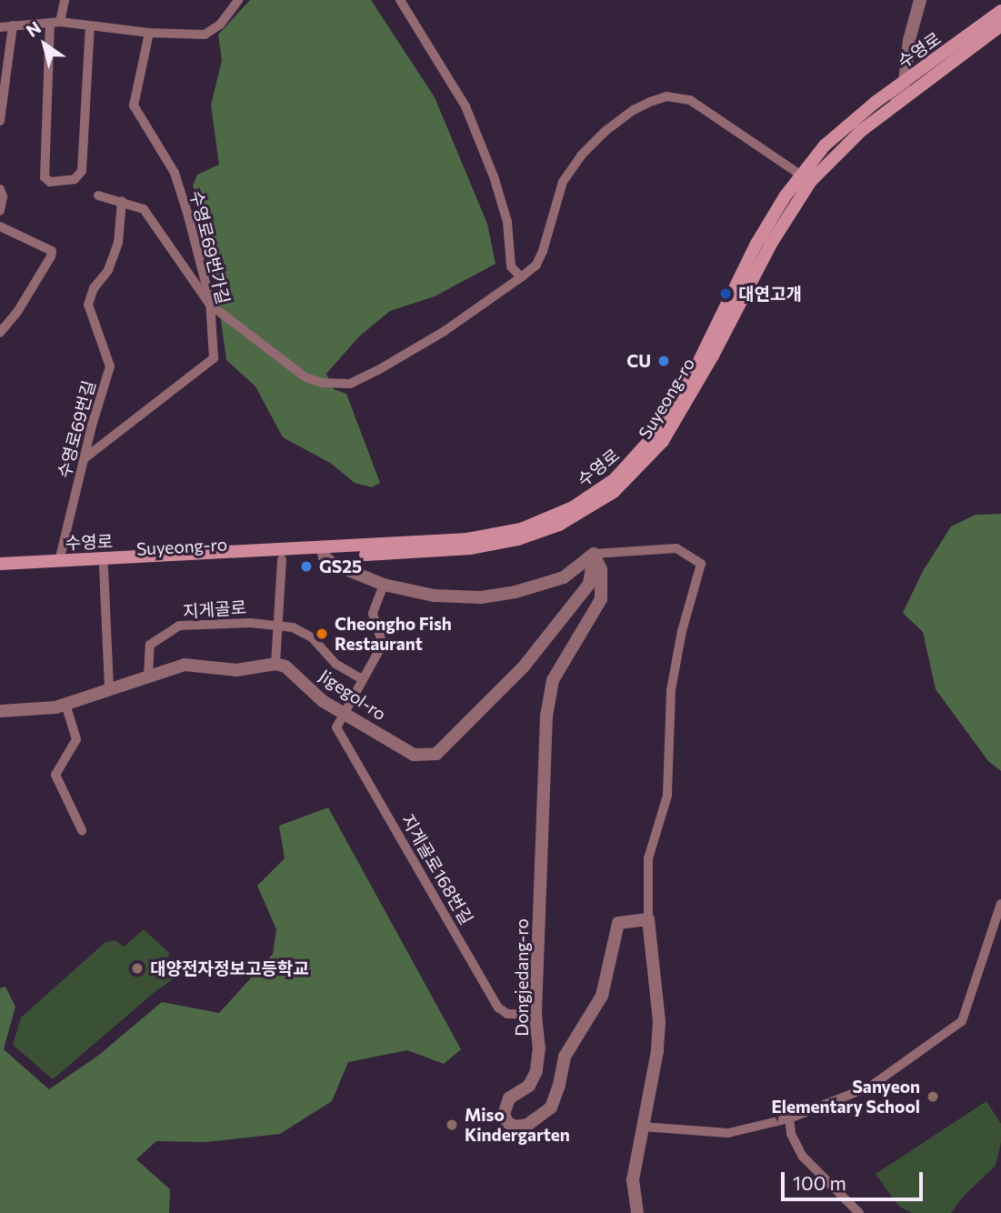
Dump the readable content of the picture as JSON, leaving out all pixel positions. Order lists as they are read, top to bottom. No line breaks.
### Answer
{"streets":{"main road":["수영로","Suyeong-ro"],"street":["수영로69번가길","수영로69번길","지게골로","Jigegol-ro","지게골로168번길","Dongjedang-ro"]},"crossings":[["수영로","Suyeong-ro"],["수영로","수영로69번길"],["수영로69번가길","수영로69번길"],["Jigegol-ro","지게골로168번길"],["Jigegol-ro","Dongjedang-ro"],["지게골로168번길","Dongjedang-ro"]],"places":["대연고개","CU","GS25","Cheongho Fish Restaurant","대양전자정보고등학교","Sanyeon Elementary School","Miso Kindergarten"],"scale_bar":"100 m","north":"top left"}
